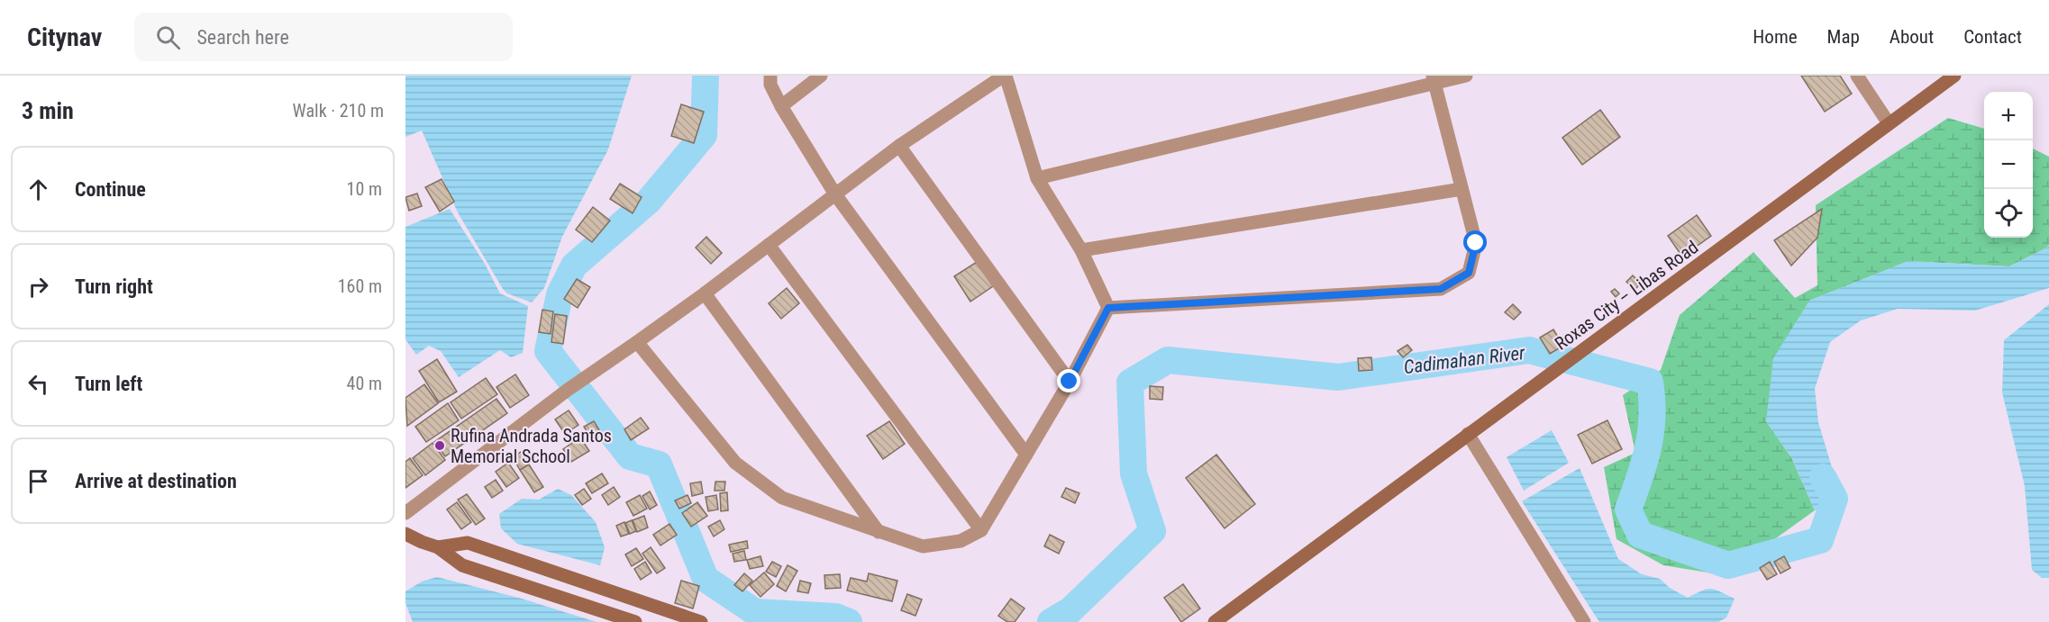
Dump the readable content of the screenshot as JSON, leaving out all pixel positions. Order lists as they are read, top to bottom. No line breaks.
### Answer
{"streets":{"main road":["Roxas City – Libas Road"]},"water":["Cadimahan River"],"places":["Rufina Andrada Santos Memorial School"],"page":{"header":"Citynav","search":"Search here","nav":["Home","Map","About","Contact"],"heading":["3 min","Walk · 210 m"],"map_buttons":["+","−"],"list":[["Continue","10 m"],["Turn right","160 m"],["Turn left","40 m"],"Arrive at destination"]}}
